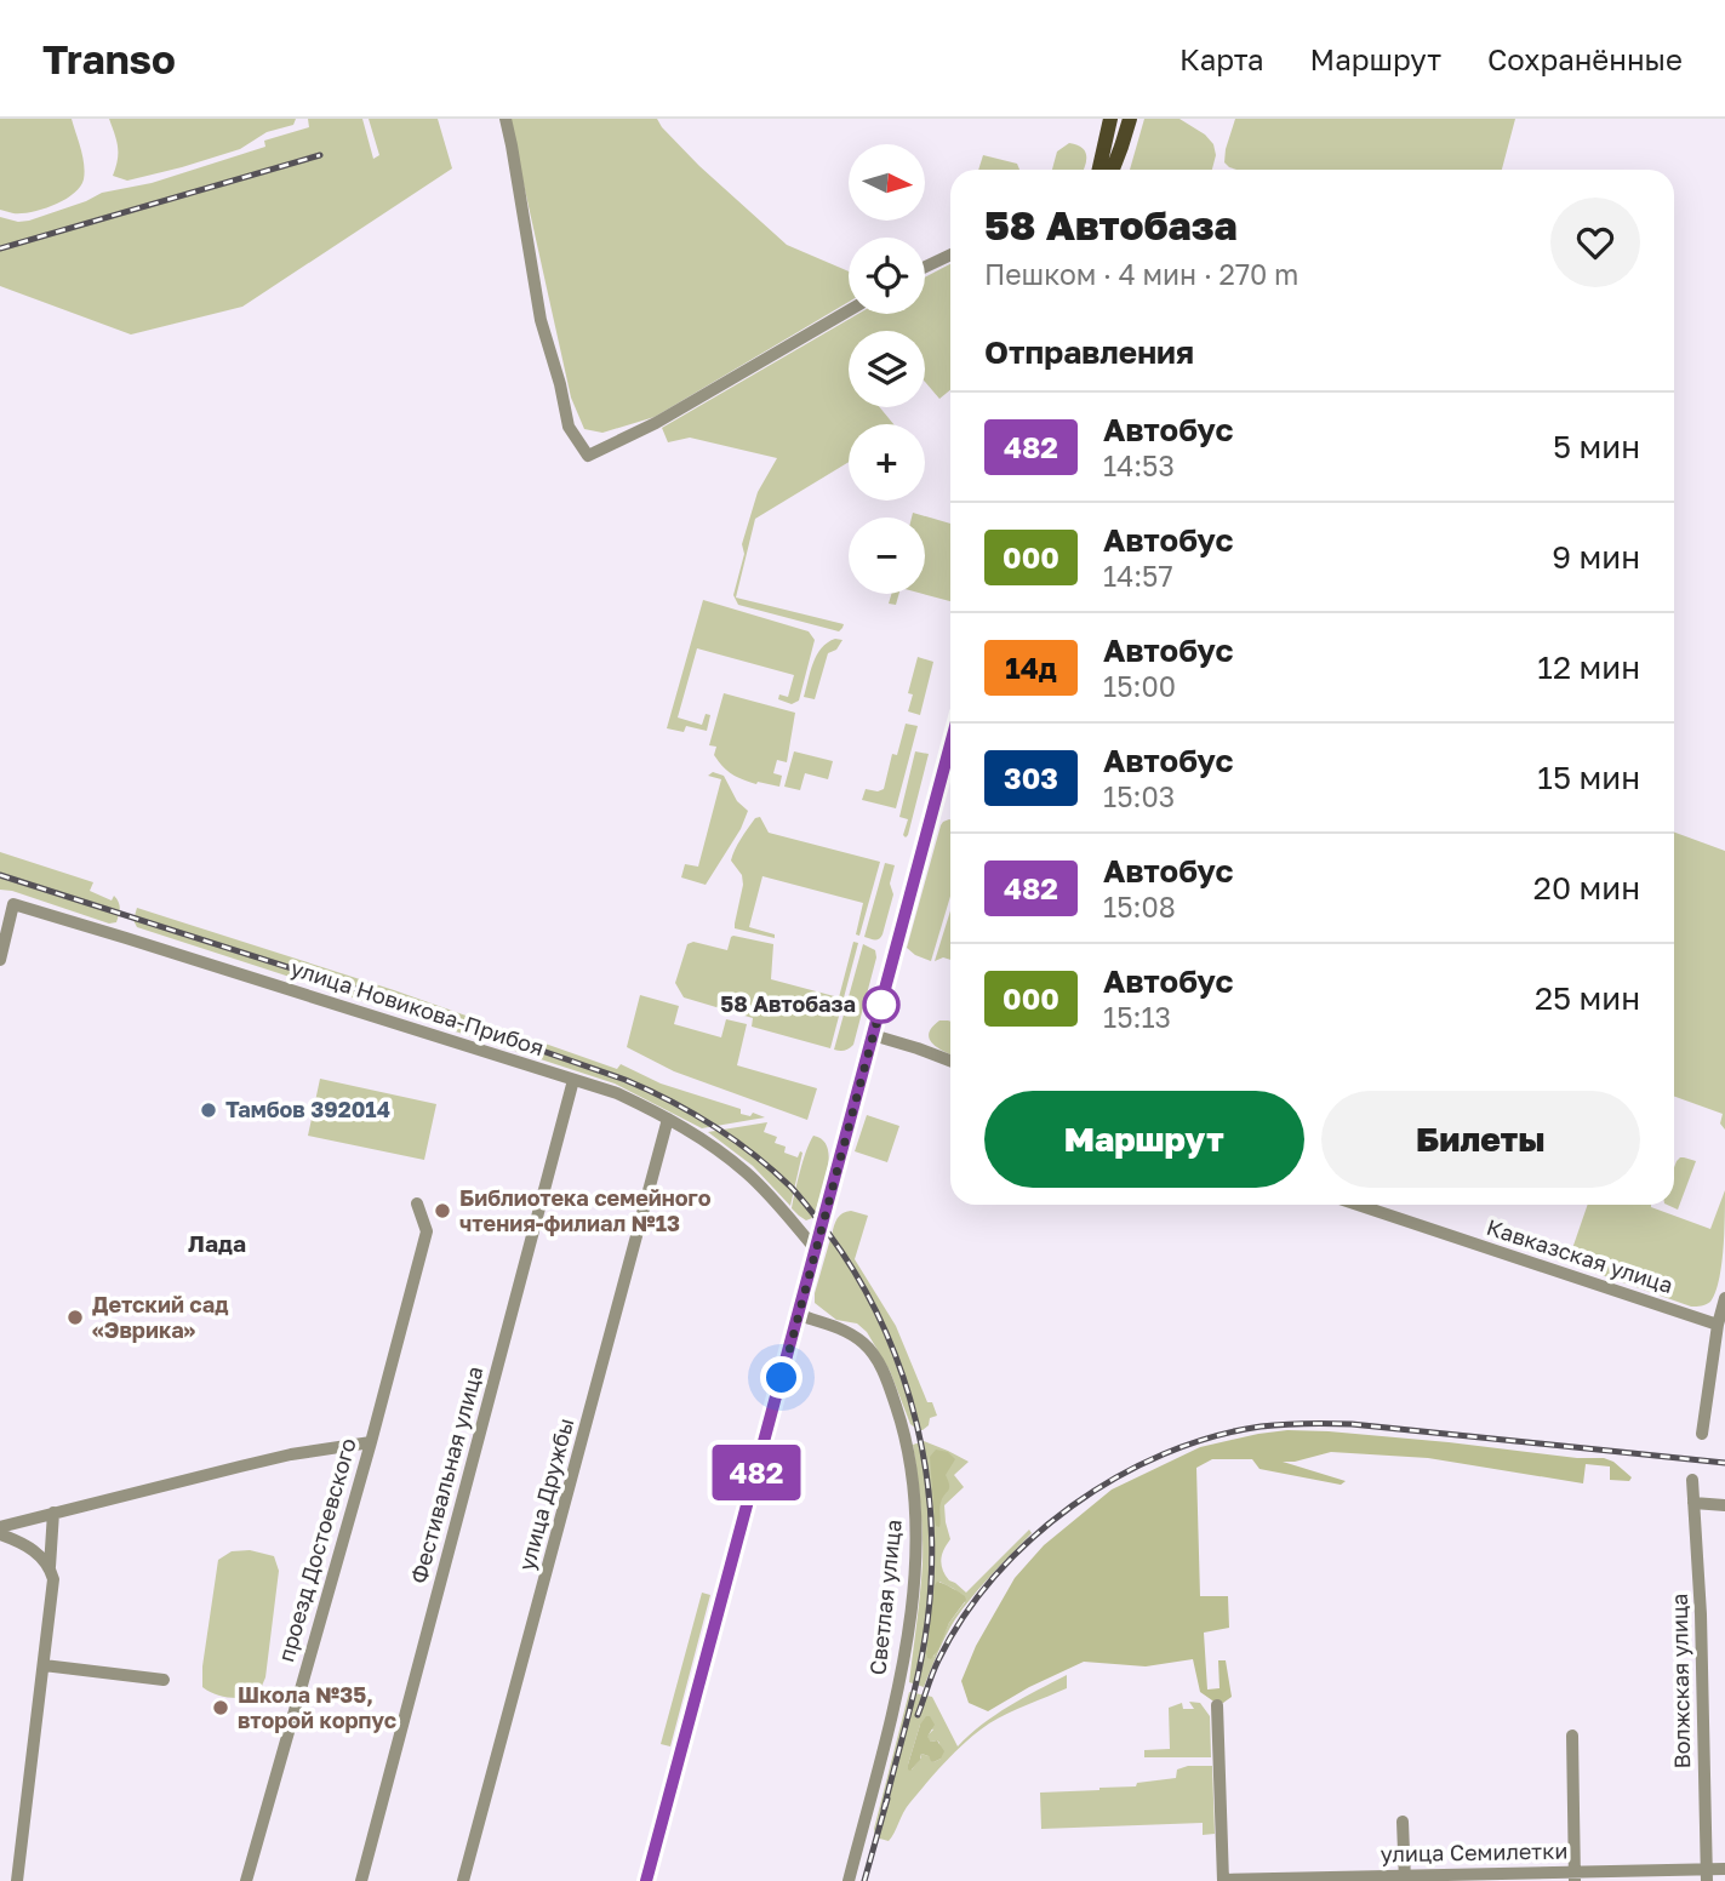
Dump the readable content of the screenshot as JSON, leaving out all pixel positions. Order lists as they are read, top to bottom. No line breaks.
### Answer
{"streets":{"street":["улица Новикова-Прибоя","Кавказская улица","Фестивальная улица","улица Дружбы","проезд Достоевского","Светлая улица","Волжская улица","улица Семилетки"]},"crossings":[["улица Новикова-Прибоя","Фестивальная улица"],["улица Новикова-Прибоя","улица Дружбы"],["Волжская улица","улица Семилетки"]],"districts":["Лада"],"places":["58 Автобаза","Тамбов 392014","Библиотека семейного чтения-филиал №13","Детский сад «Эврика»","Школа №35, второй корпус"],"lines":["bus line 482"],"north":"right","page":{"header":"Transo","nav":["Карта","Маршрут","Сохранённые"],"on_map":"482","map_buttons":["+","−"],"heading":[["58 Автобаза","Пешком · 4 мин · 270 m"],"Отправления"],"list":[{"mark":"482","name":"Автобус","note":"14:53","value":"5 мин"},{"mark":"000","name":"Автобус","note":"14:57","value":"9 мин"},{"mark":"14д","name":"Автобус","note":"15:00","value":"12 мин"},{"mark":"303","name":"Автобус","note":"15:03","value":"15 мин"},{"mark":"482","name":"Автобус","note":"15:08","value":"20 мин"},{"mark":"000","name":"Автобус","note":"15:13","value":"25 мин"}],"buttons":["Маршрут","Билеты"]}}
